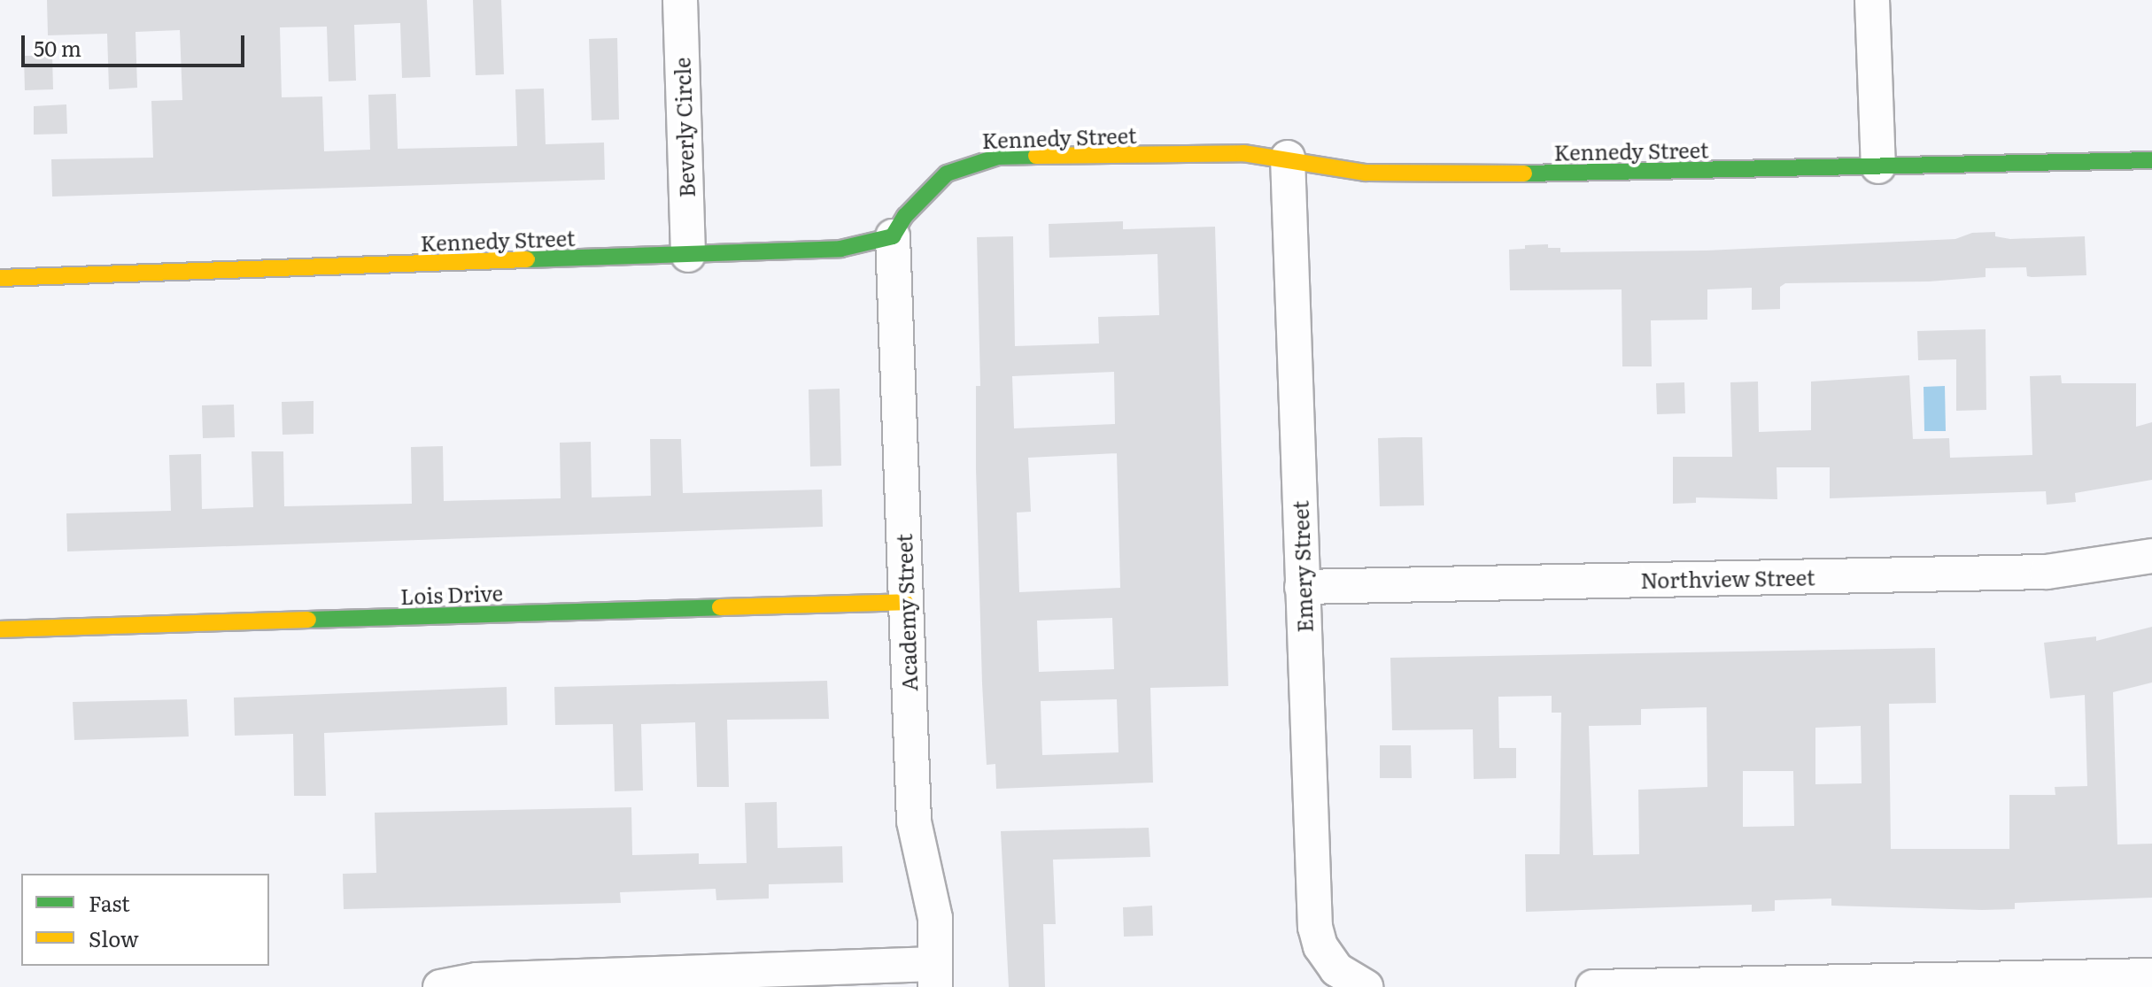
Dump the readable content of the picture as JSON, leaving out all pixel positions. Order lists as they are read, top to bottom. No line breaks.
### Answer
{"streets":{"street":["Beverly Circle","Kennedy Street","Emery Street","Northview Street","Lois Drive","Academy Street"]},"crossings":[["Beverly Circle","Kennedy Street"],["Kennedy Street","Emery Street"],["Kennedy Street","Academy Street"],["Emery Street","Northview Street"],["Lois Drive","Academy Street"]],"legend":["Fast","Slow"],"scale_bar":"50 m"}
